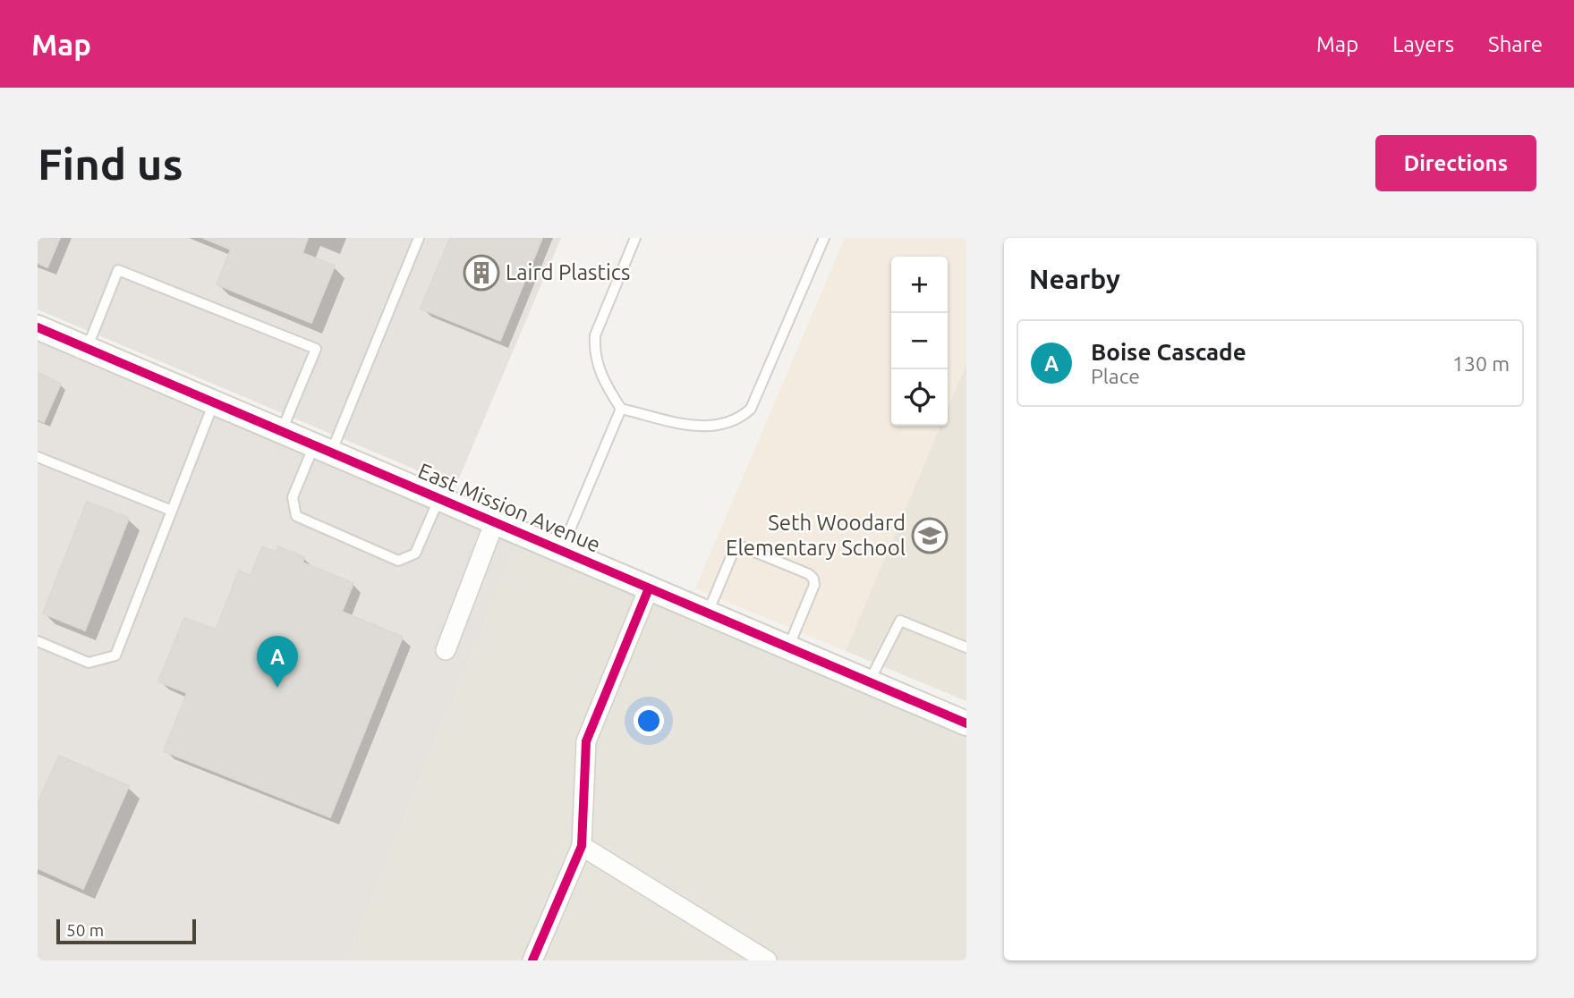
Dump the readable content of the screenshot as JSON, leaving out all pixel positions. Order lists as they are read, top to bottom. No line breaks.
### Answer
{"streets":{"street":["East Mission Avenue"]},"places":{"building":["Laird Plastics"],"school or university":["Seth Woodard Elementary School"]},"scale_bar":"50 m","page":{"header":"Map","nav":["Map","Layers","Share"],"buttons":"Directions","title":"Find us","heading":"Nearby","map_buttons":["+","−"],"list":[{"mark":"A","name":"Boise Cascade","note":"Place","value":"130 m"}],"pins":"A","scale":"50 m"}}
